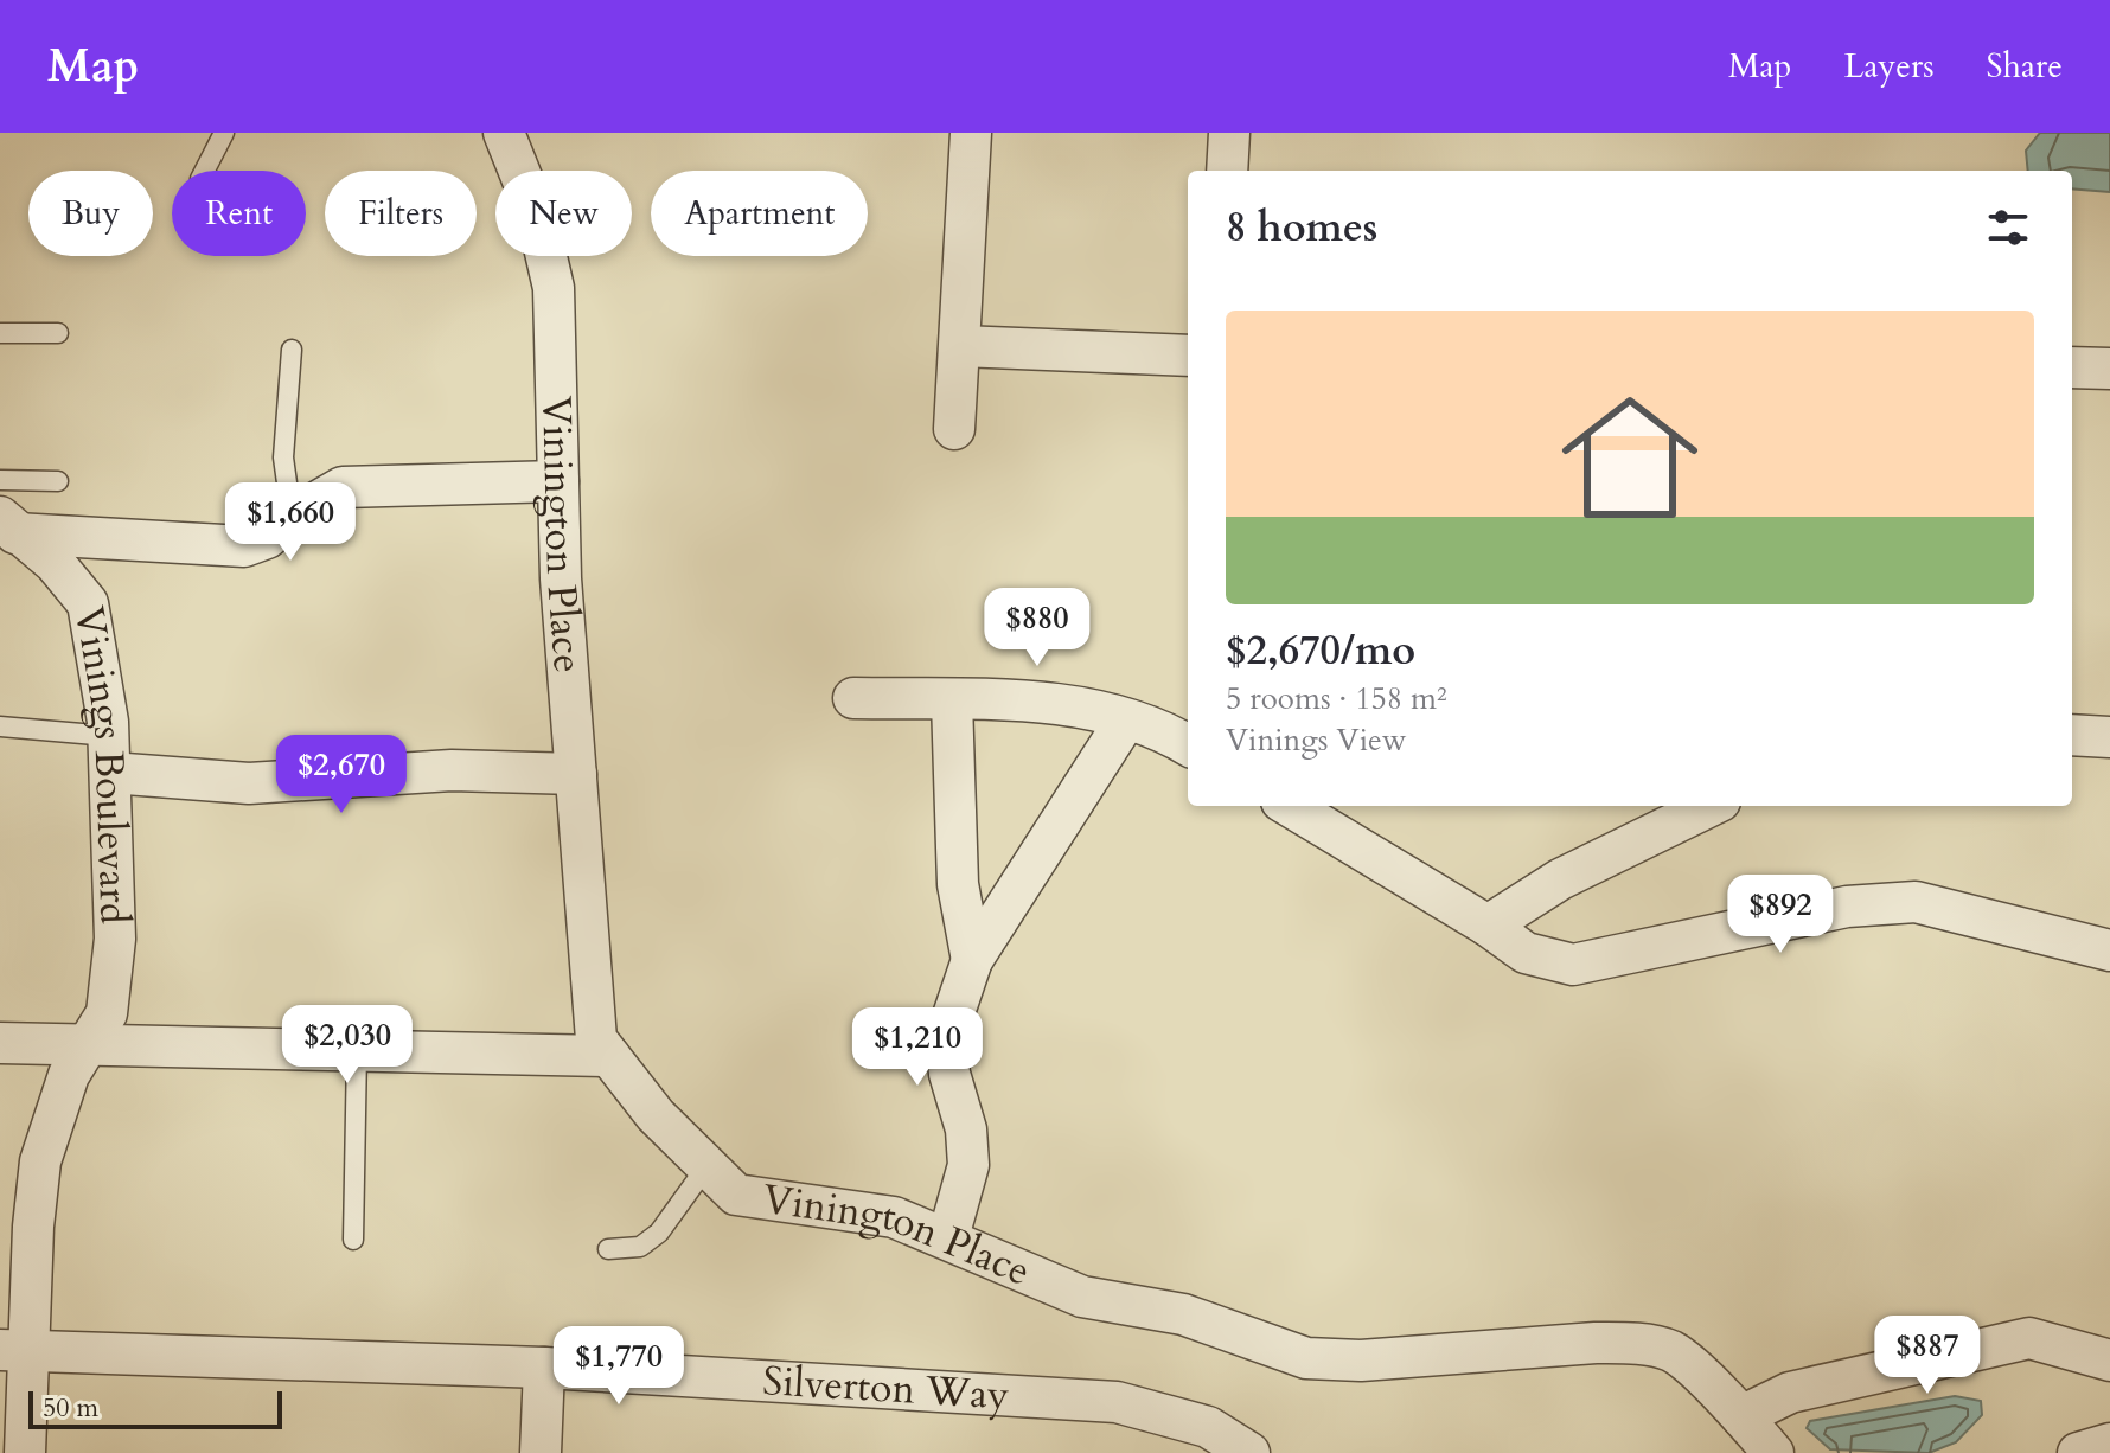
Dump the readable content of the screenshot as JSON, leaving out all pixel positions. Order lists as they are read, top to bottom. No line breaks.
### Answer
{"streets":{"street":["Vinington Place","Vinings Boulevard","Silverton Way"]},"crossings":[["Vinings Boulevard","Silverton Way"]],"scale_bar":"50 m","page":{"header":"Map","nav":["Map","Layers","Share"],"chip":["Buy","Rent","Filters","New","Apartment"],"heading":"8 homes","list":[{"name":"$2,670/mo","note":"5 rooms · 158 m² · Vinings View"}],"price":["$1,660","$880","$2,670","$892","$2,030","$1,210","$887","$1,770"],"scale":"50 m"}}
